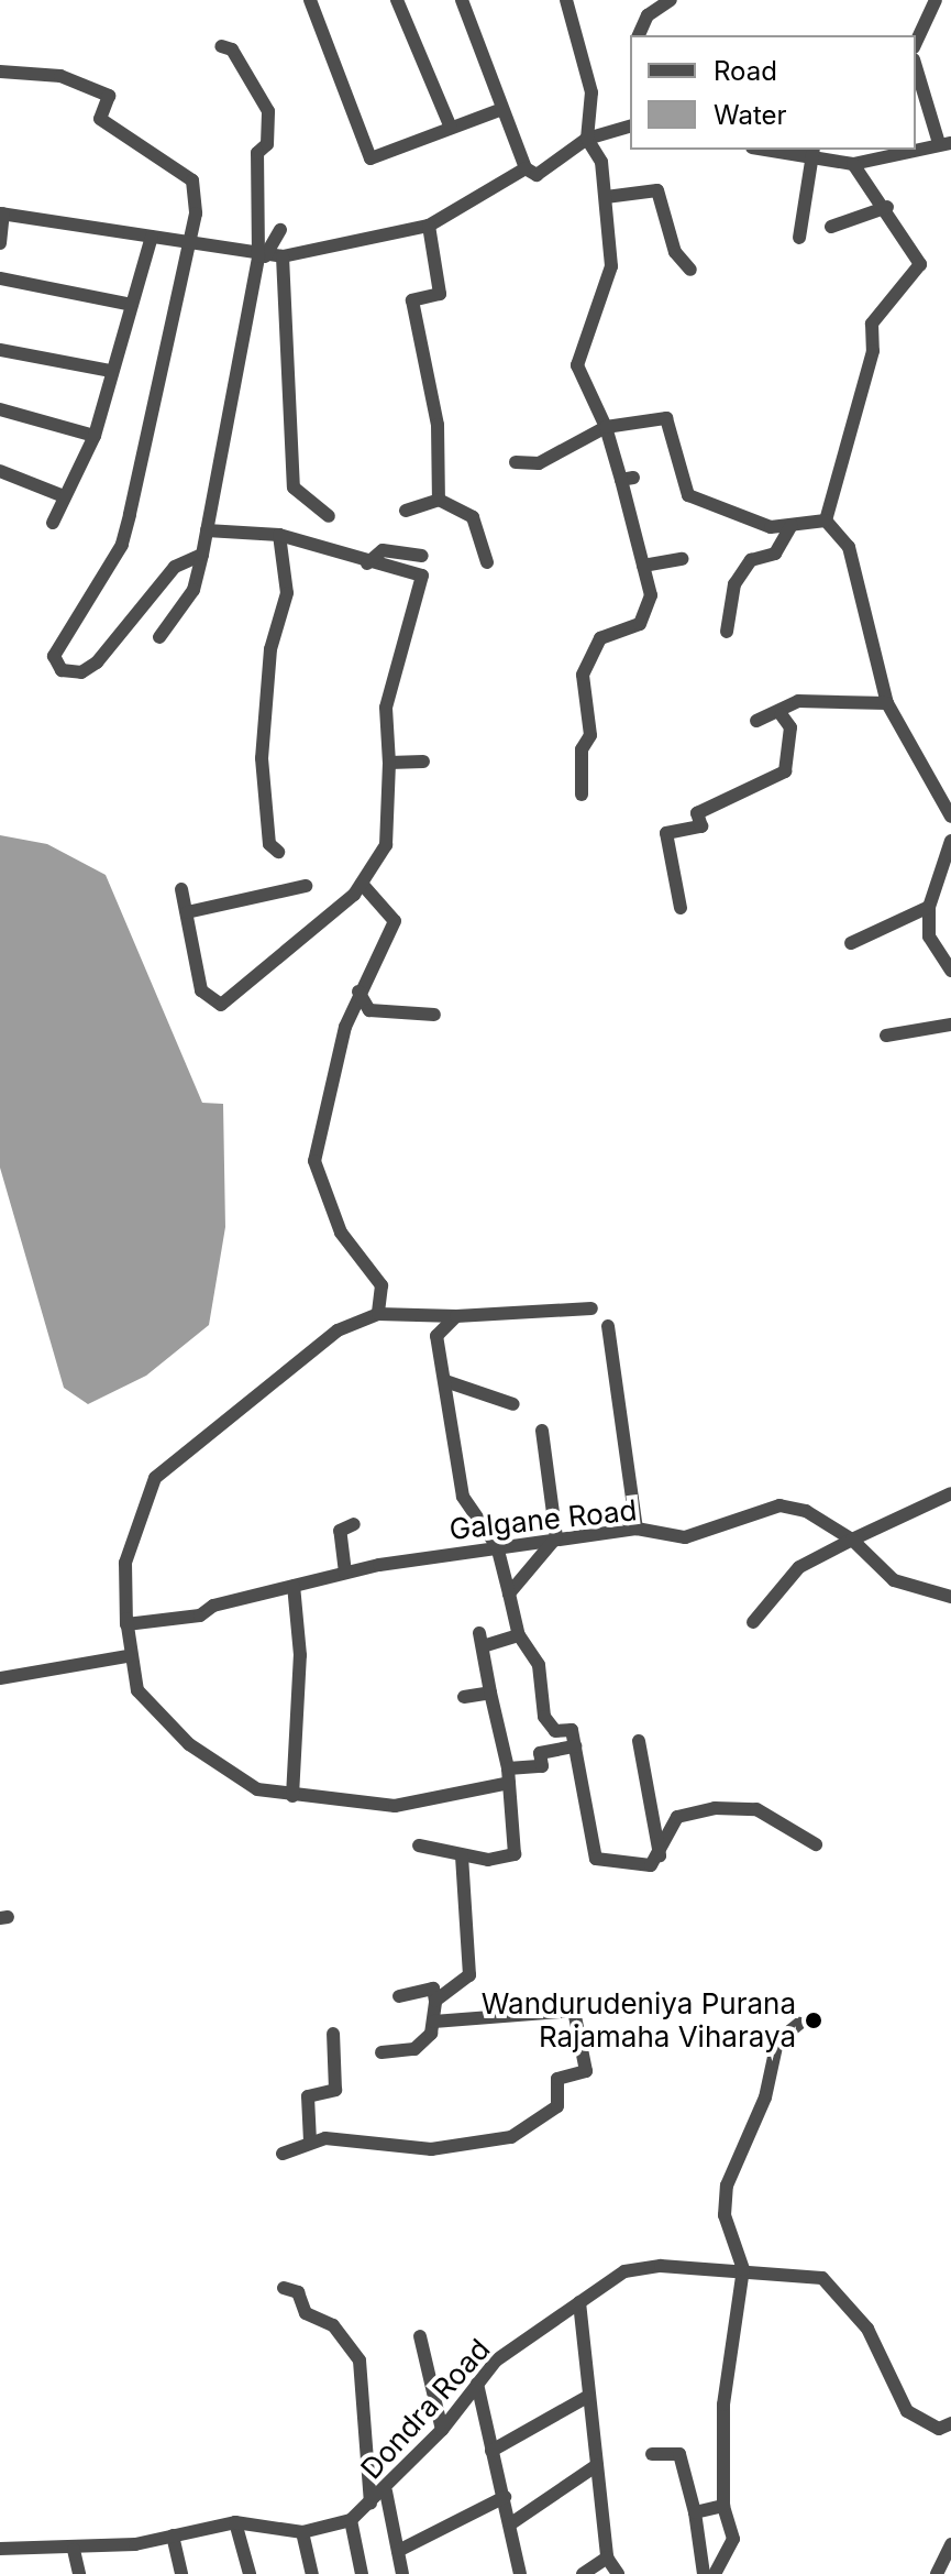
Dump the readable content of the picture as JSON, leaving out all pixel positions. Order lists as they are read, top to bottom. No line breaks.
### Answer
{"streets":{"street":["Galgane Road","Dondra Road"]},"places":["Wandurudeniya Purana Rajamaha Viharaya"],"legend":["Road","Water"]}
